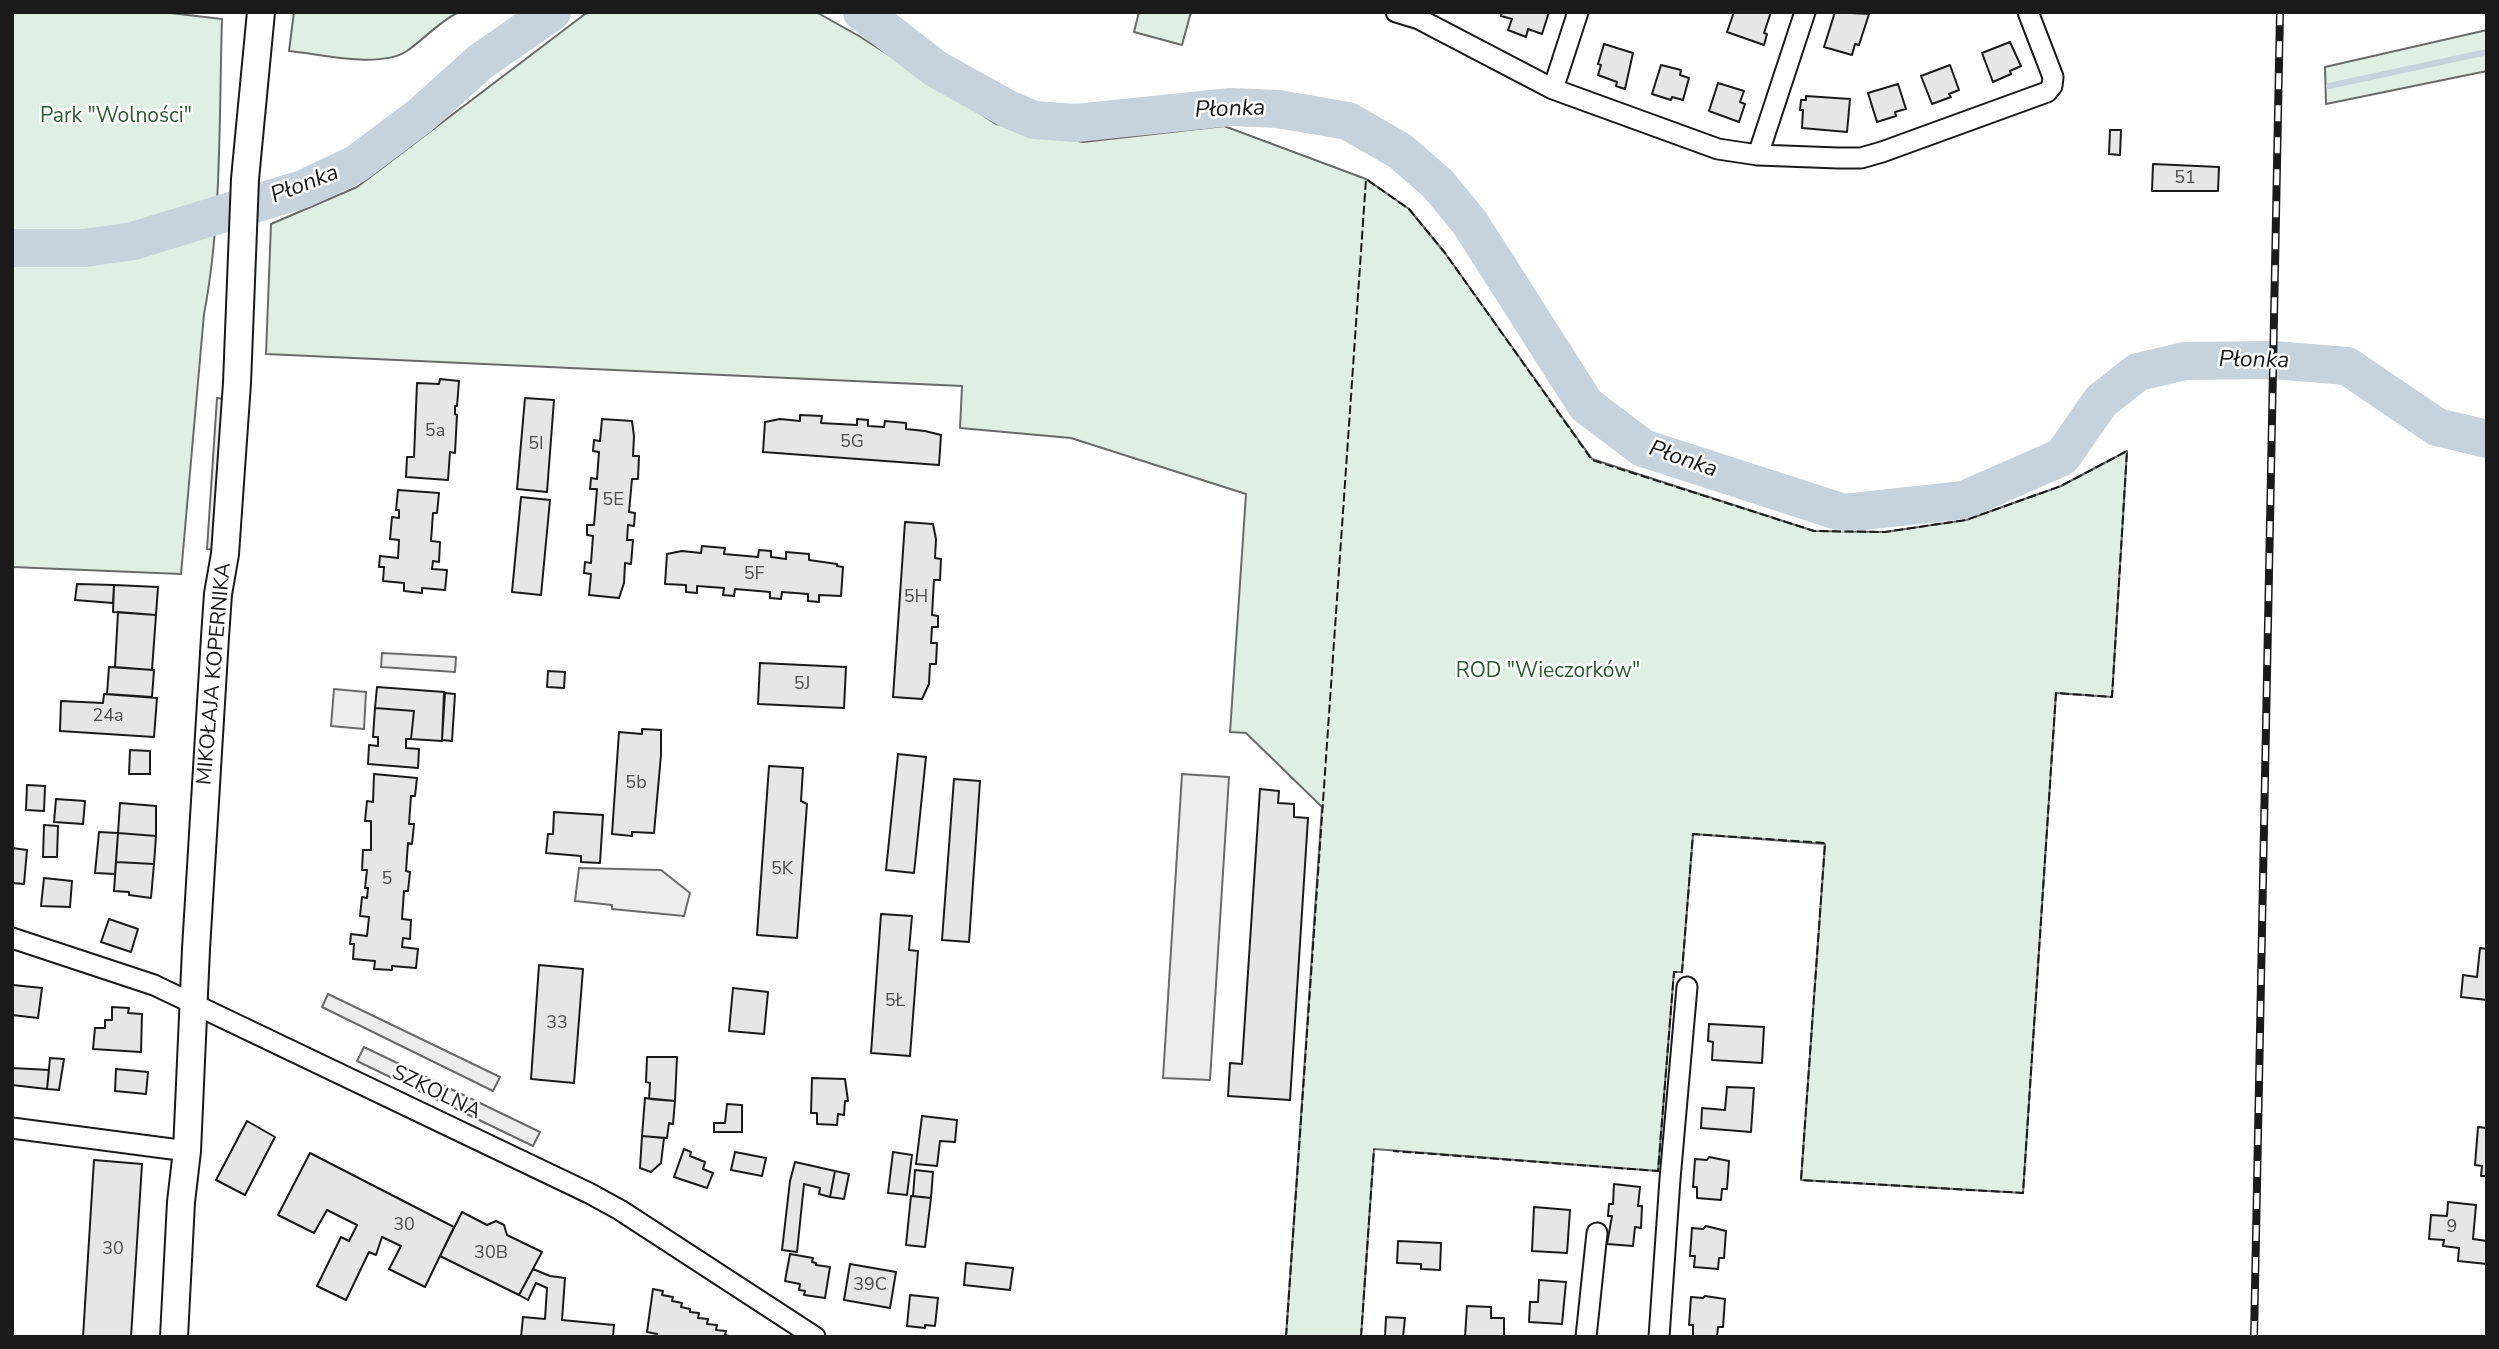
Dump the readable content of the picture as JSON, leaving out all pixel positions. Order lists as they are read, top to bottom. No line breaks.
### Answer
{"streets":{"street":["MIKOŁAJA KOPERNIKA","SZKOLNA"]},"crossings":[["MIKOŁAJA KOPERNIKA","SZKOLNA"]],"water":["Płonka"],"parks":["Park \"Wolności\"","ROD \"Wieczorków\""],"house_numbers":["51","5a","5G","5I","5E","5F","5H","5J","24a","5b","5K","5","5Ł","33","30","9","30","30B","39C"]}
